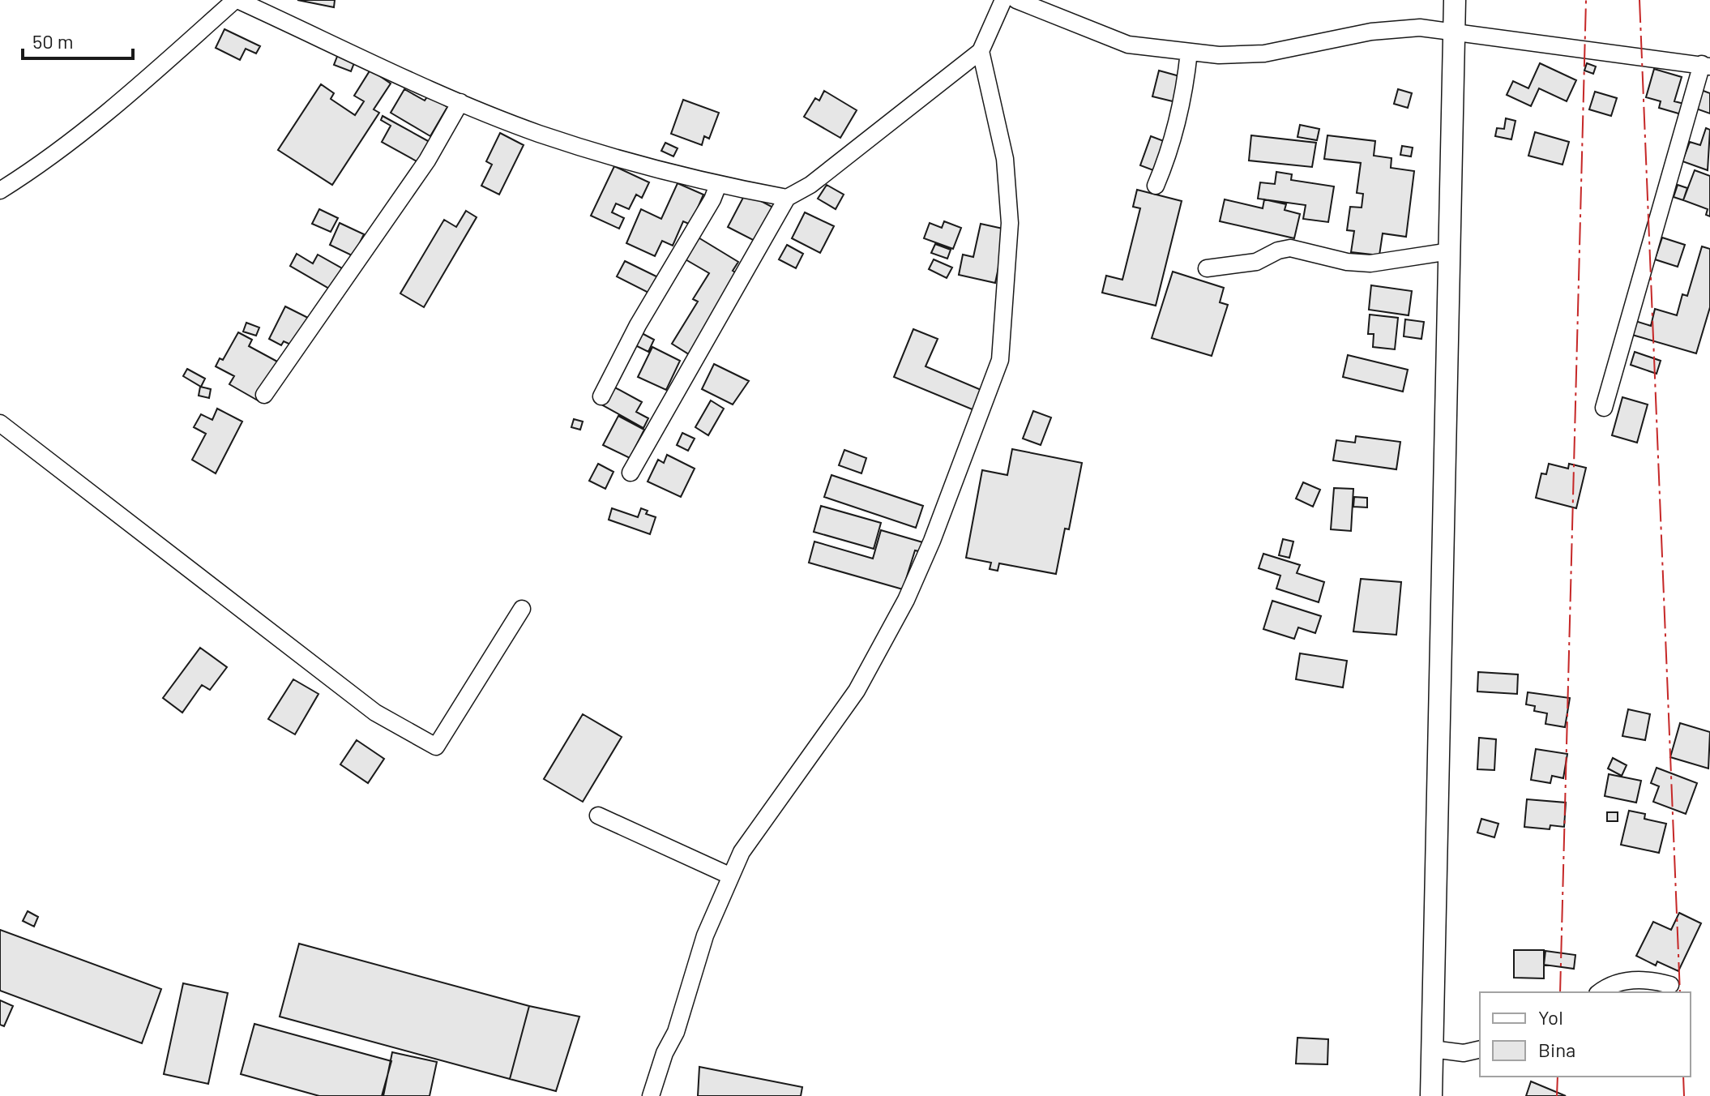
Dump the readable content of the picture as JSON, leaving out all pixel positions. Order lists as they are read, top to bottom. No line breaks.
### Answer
{"legend":["Yol","Bina"],"scale_bar":"50 m"}
